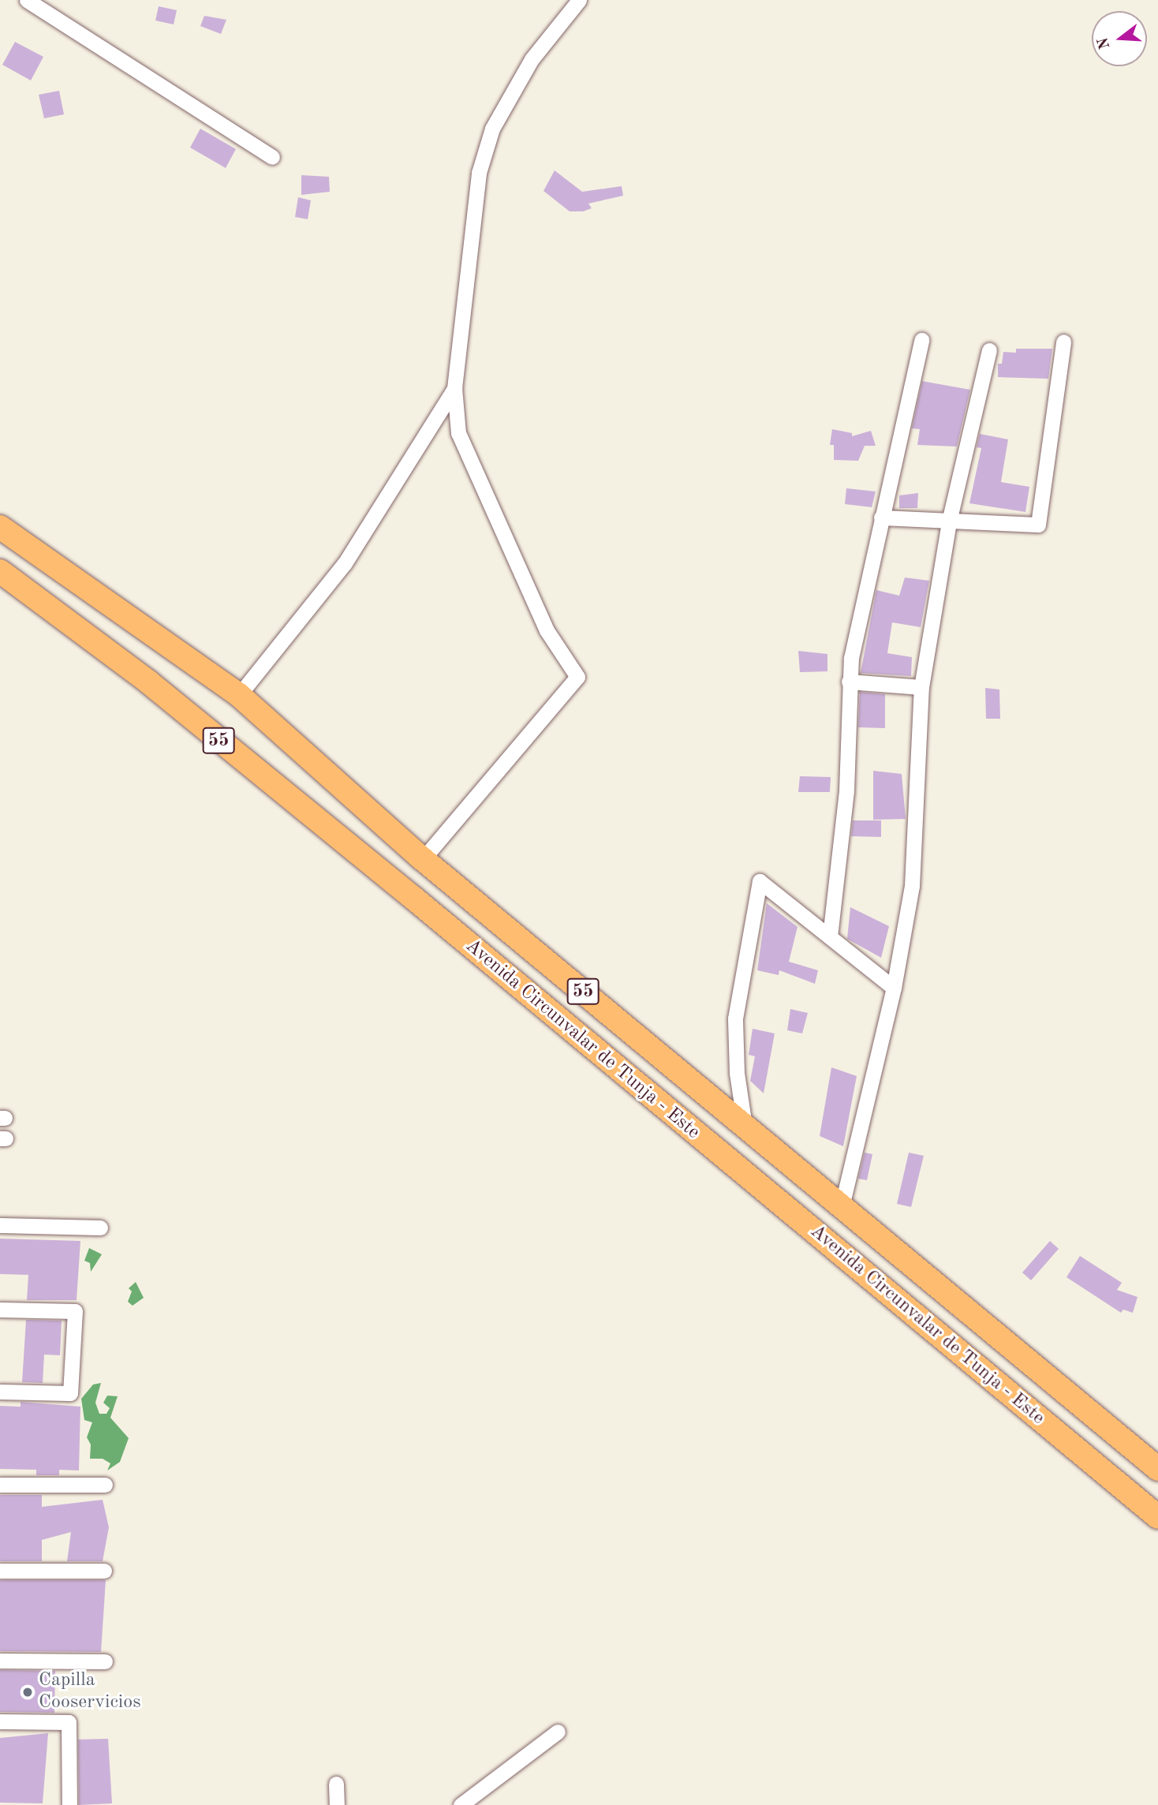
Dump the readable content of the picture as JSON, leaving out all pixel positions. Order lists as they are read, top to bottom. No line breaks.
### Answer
{"streets":{"highway":["55","Avenida Circunvalar de Tunja - Este"]},"places":["Capilla Cooservicios"],"north":"left"}
